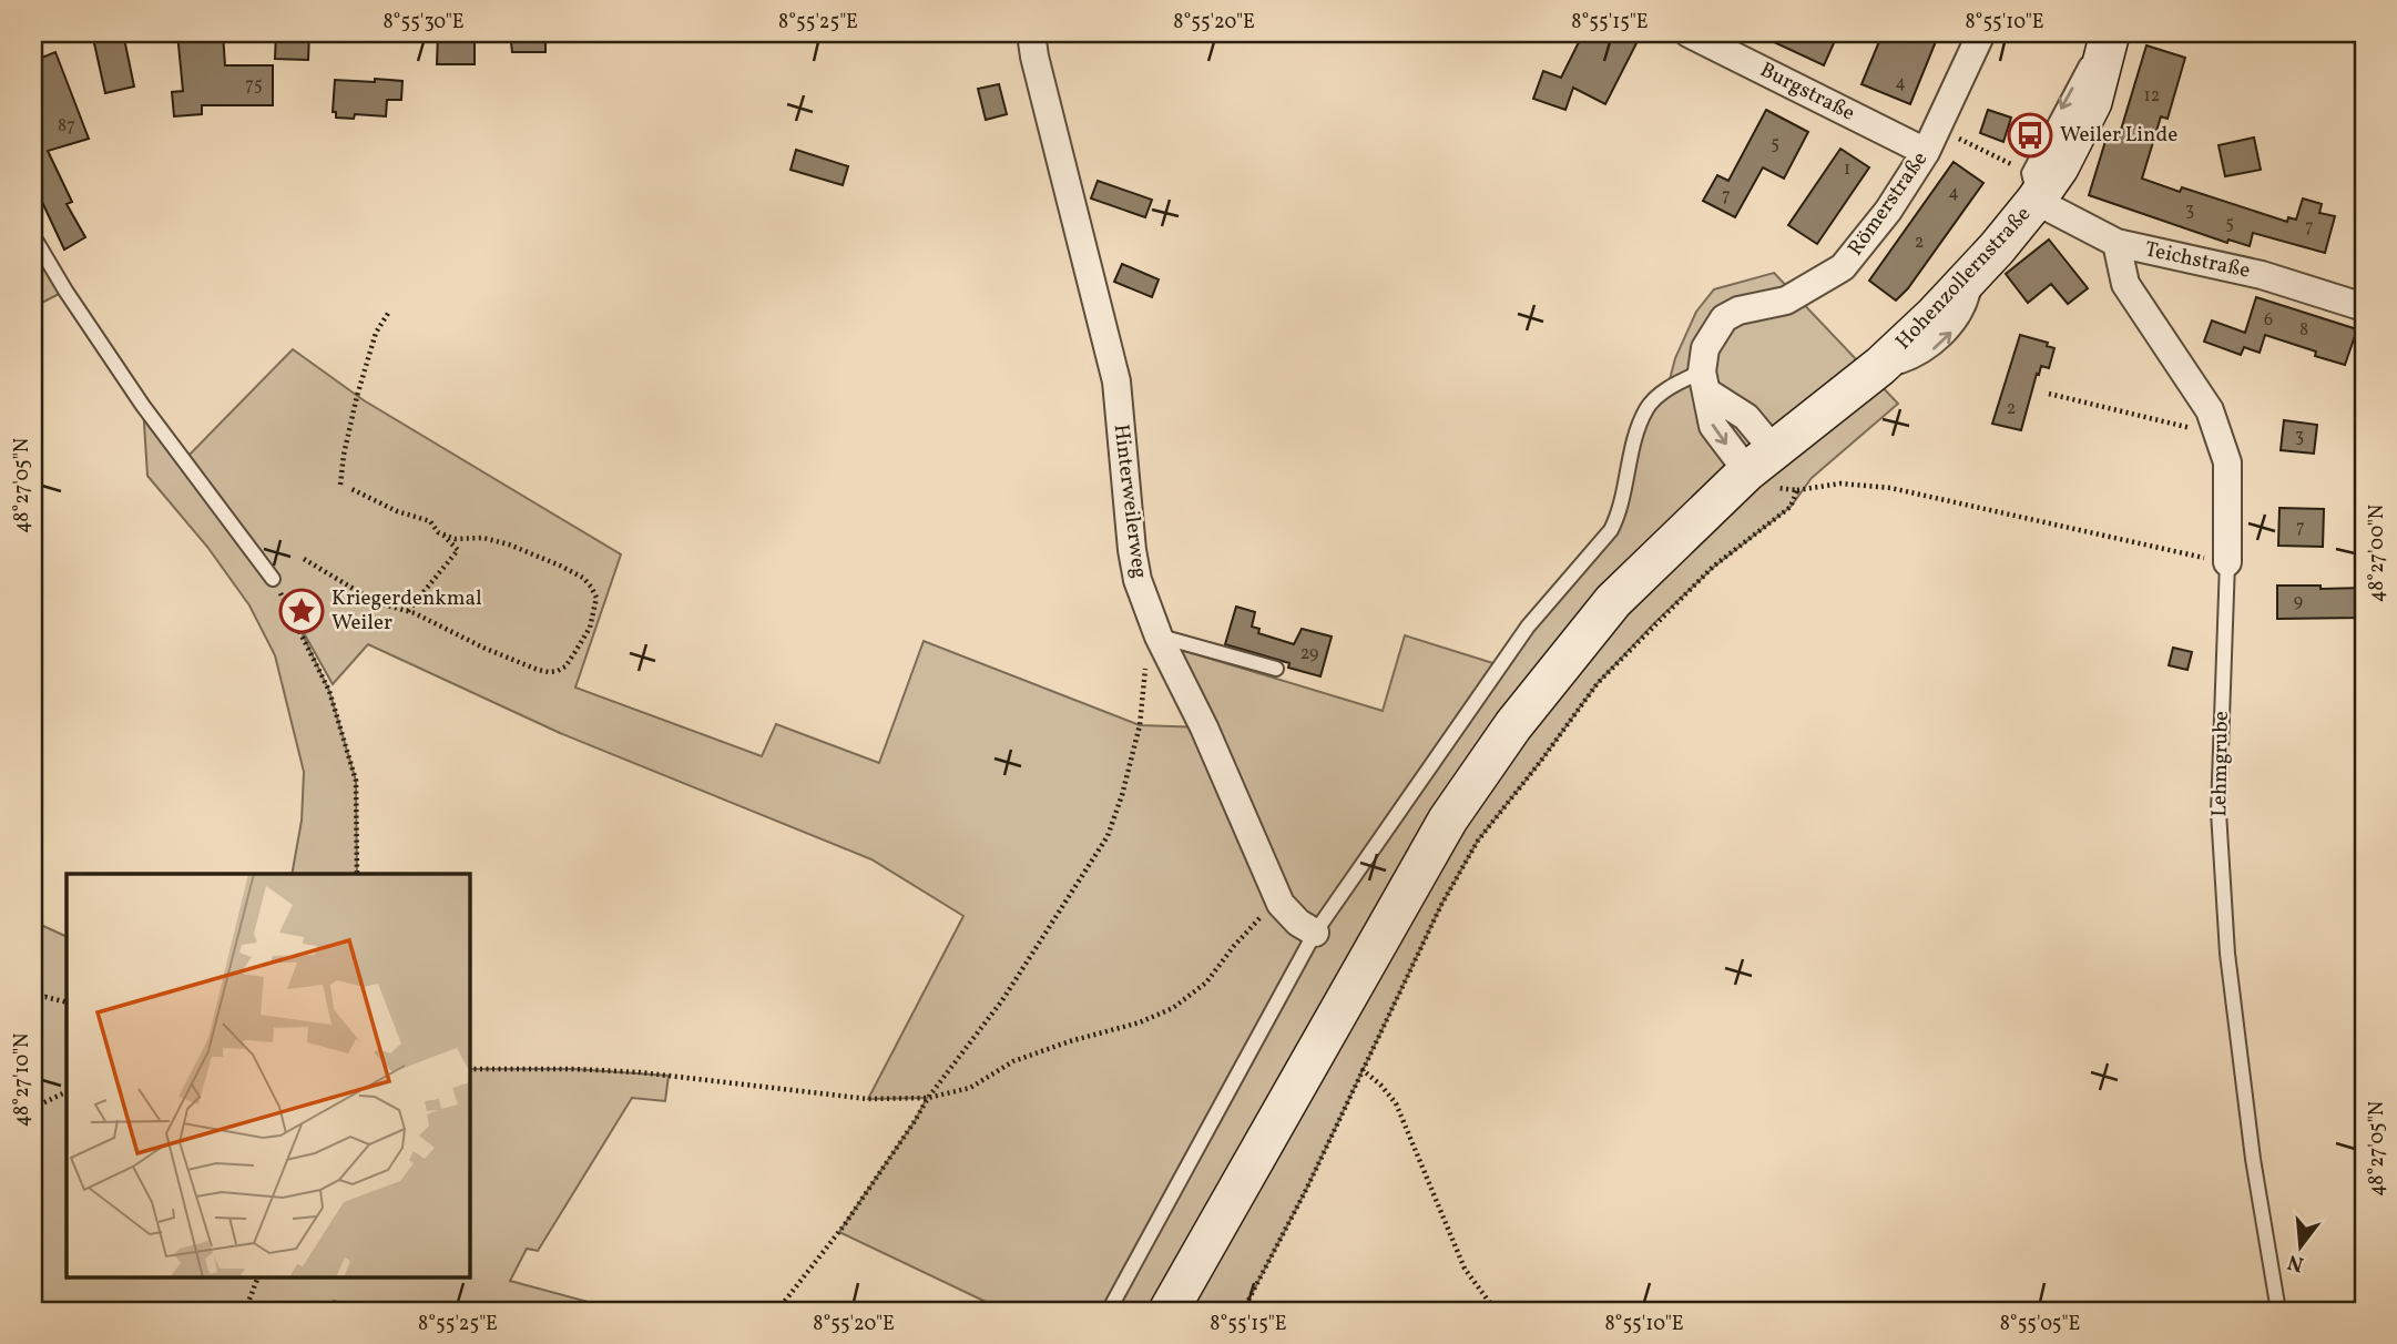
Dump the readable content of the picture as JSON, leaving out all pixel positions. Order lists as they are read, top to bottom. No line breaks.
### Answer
{"streets":{"main road":["Hohenzollernstraße"],"street":["Burgstraße","Römerstraße","Teichstraße","Hinterweilerweg","Lehmgrube"]},"crossings":[["Burgstraße","Römerstraße"],["Teichstraße","Hohenzollernstraße"],["Teichstraße","Lehmgrube"]],"places":{"bus stop":["Weiler Linde"],"place":["Kriegerdenkmal Weiler"]},"house_numbers":["4","75","12","87","5","1","4","7","3","5","7","2","6","8","2","3","7","9","29"],"north":"bottom","coordinates":["8°55'30\"E","8°55'25\"E","8°55'20\"E","8°55'15\"E","8°55'10\"E","48°27'05\"N","48°27'00\"N","48°27'10\"N","8°55'05\"E"]}
